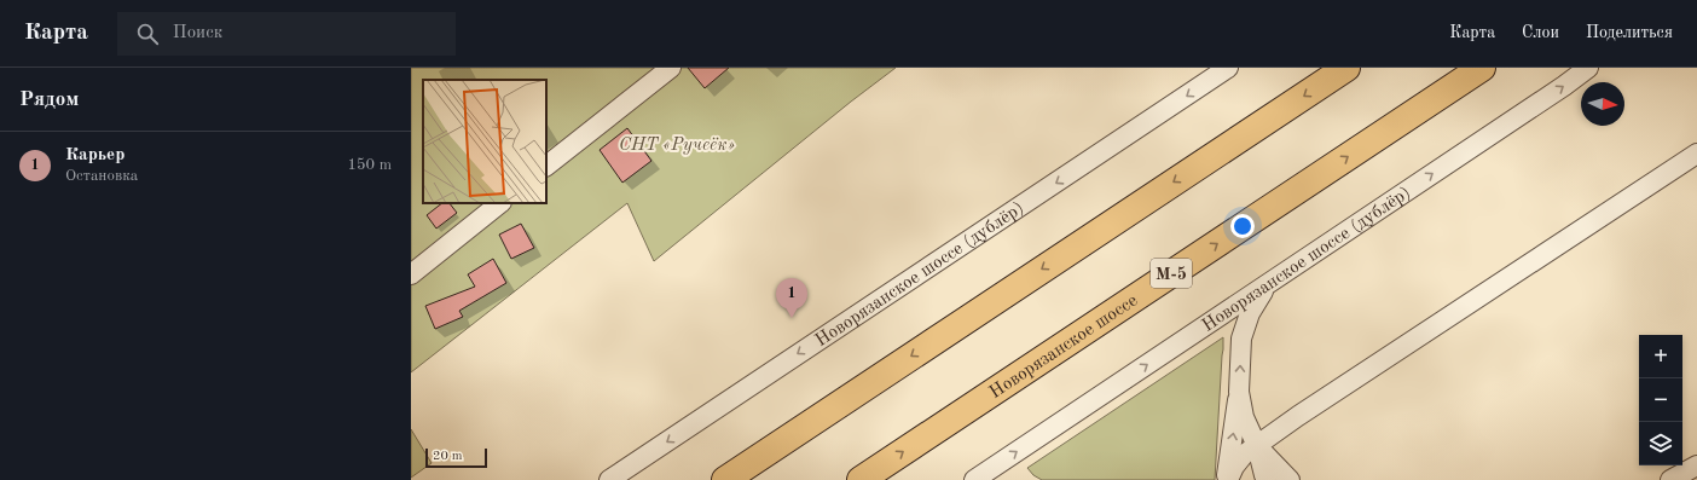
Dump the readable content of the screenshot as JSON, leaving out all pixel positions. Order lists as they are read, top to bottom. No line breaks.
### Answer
{"streets":{"highway":["М-5","Новорязанское шоссе"],"street":["Новорязанское шоссе (дублёр)"]},"parks":["СНТ «Ручеёк»"],"scale_bar":"20 m","north":"right","page":{"header":"Карта","search":"Поиск","nav":["Карта","Слои","Поделиться"],"heading":"Рядом","list":[{"mark":"1","name":"Карьер","note":"Остановка","value":"150 m"}],"pins":"1","map_buttons":["+","−"],"scale":"20 m"}}
